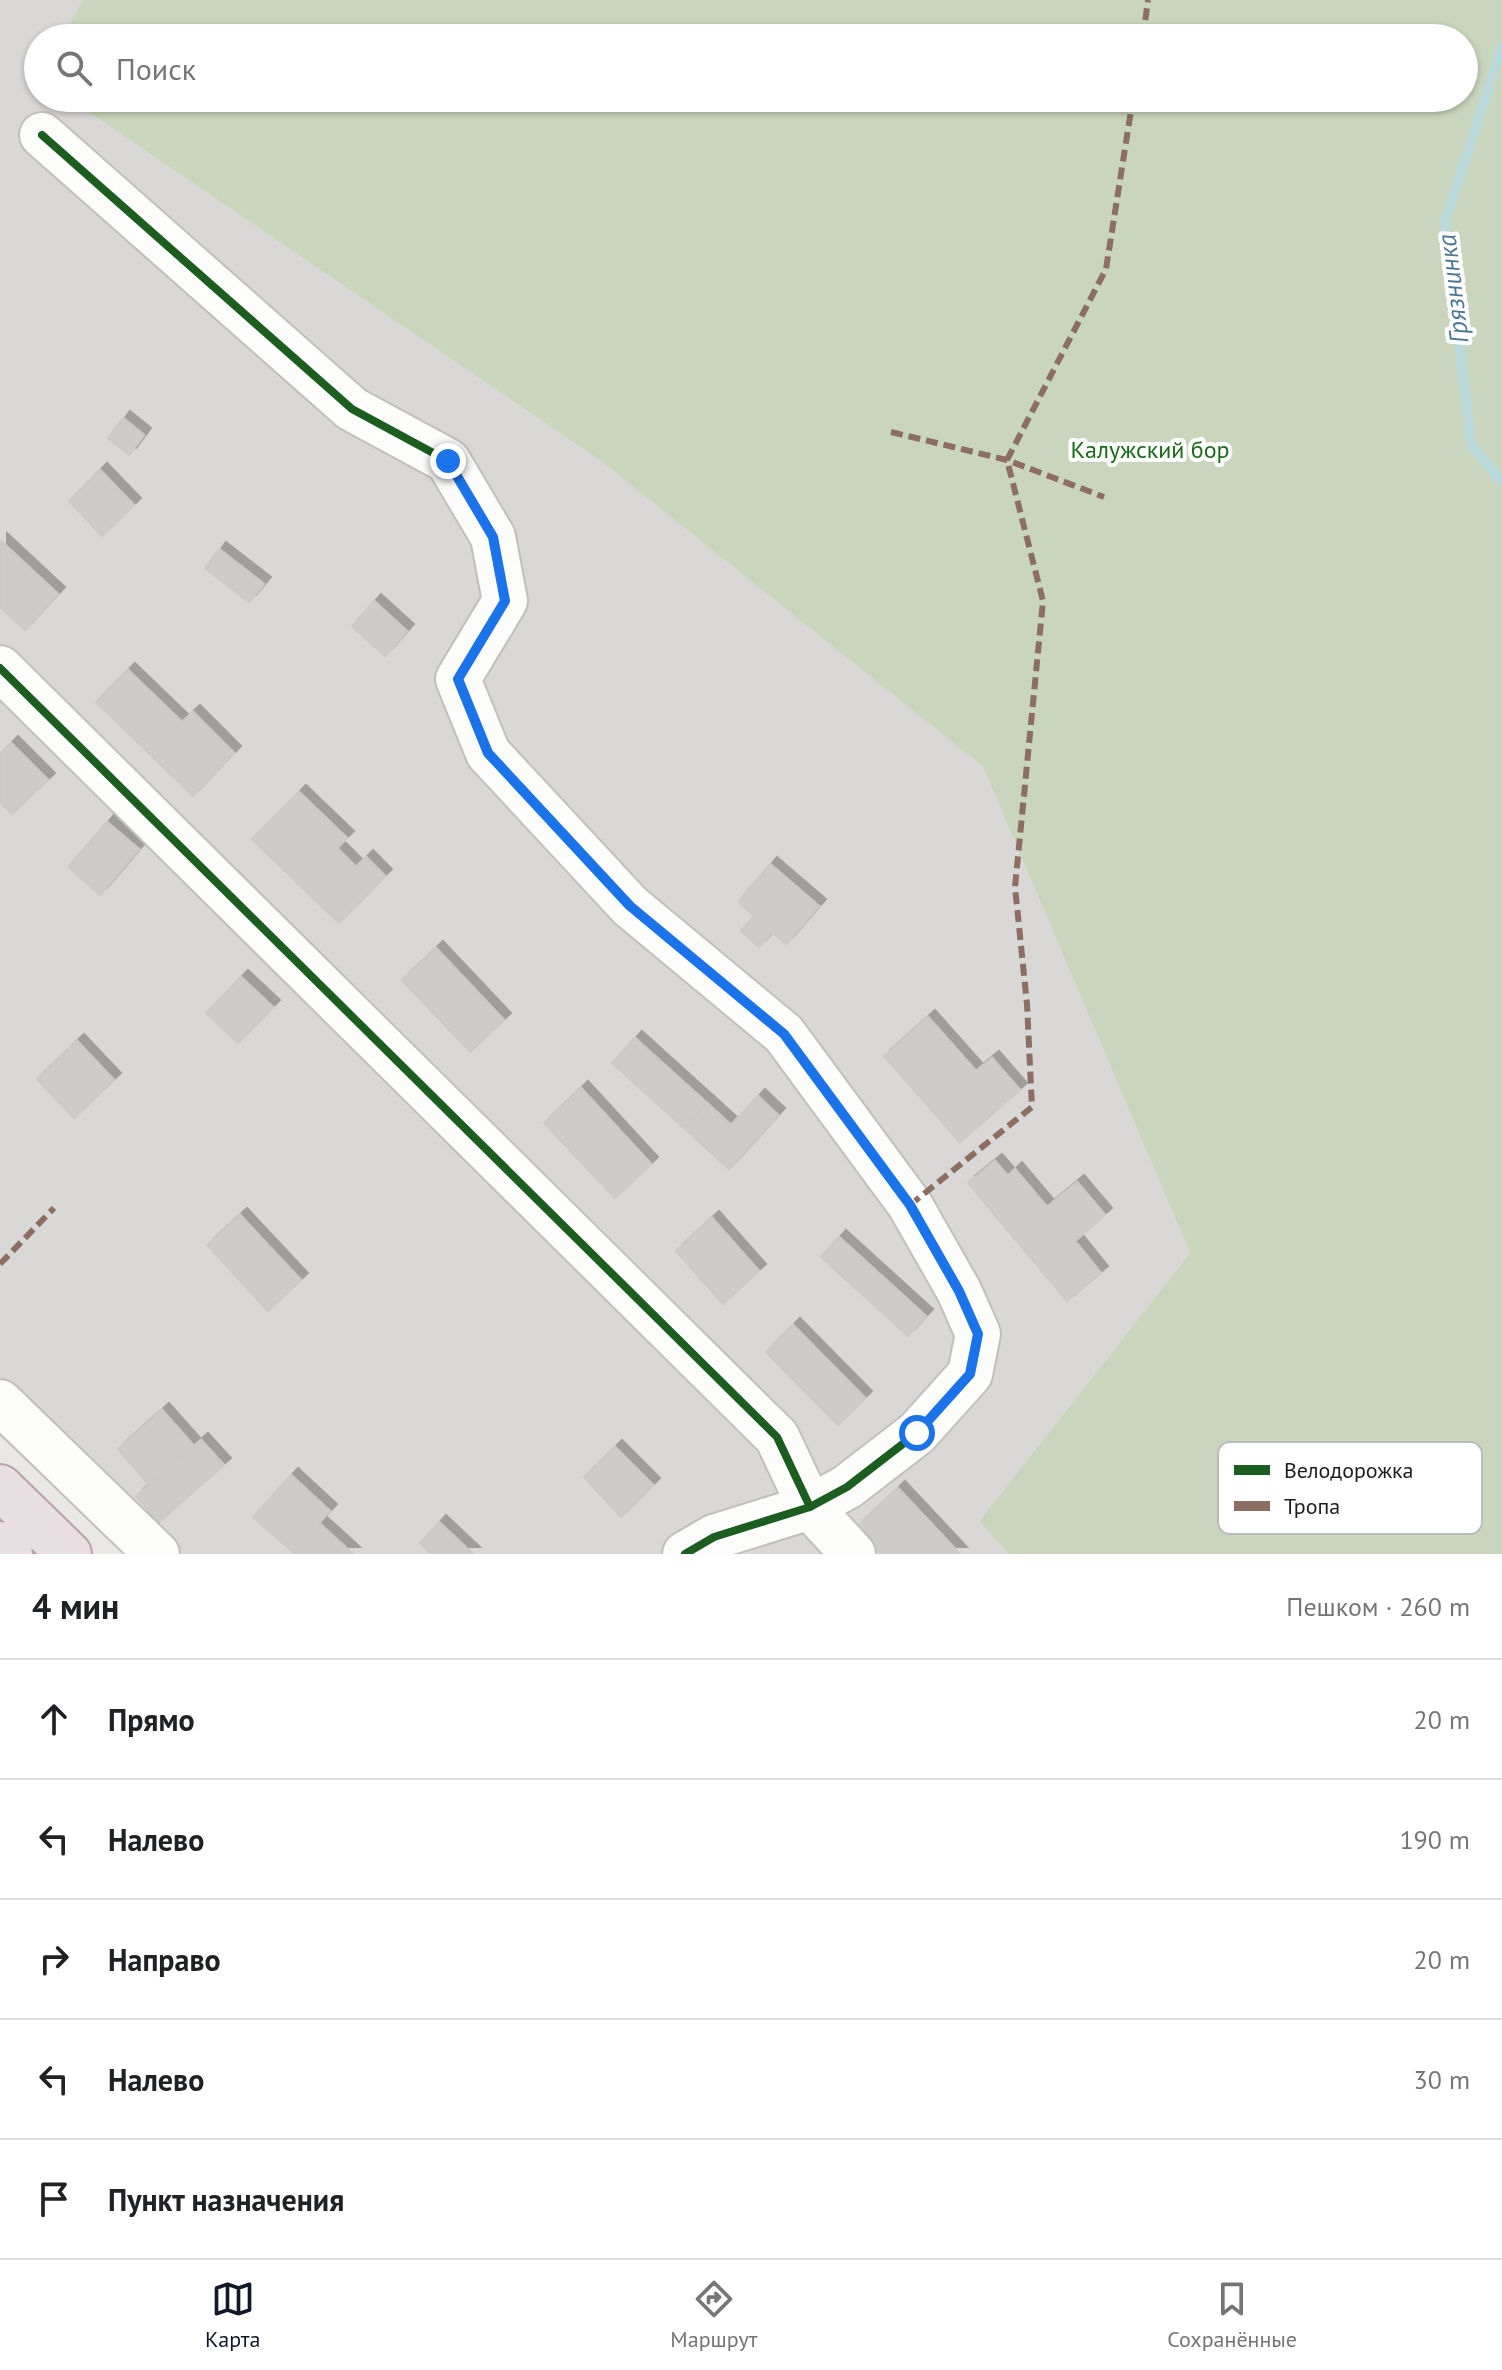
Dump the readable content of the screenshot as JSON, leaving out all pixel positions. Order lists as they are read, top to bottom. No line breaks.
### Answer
{"water":["Грязнинка"],"parks":["Калужский бор"],"legend":["Велодорожка","Тропа"],"page":{"search":"Поиск","heading":["4 мин","Пешком · 260 m"],"list":[["Прямо","20 m"],["Налево","190 m"],["Направо","20 m"],["Налево","30 m"],"Пункт назначения"],"nav":["Карта","Маршрут","Сохранённые"]}}
